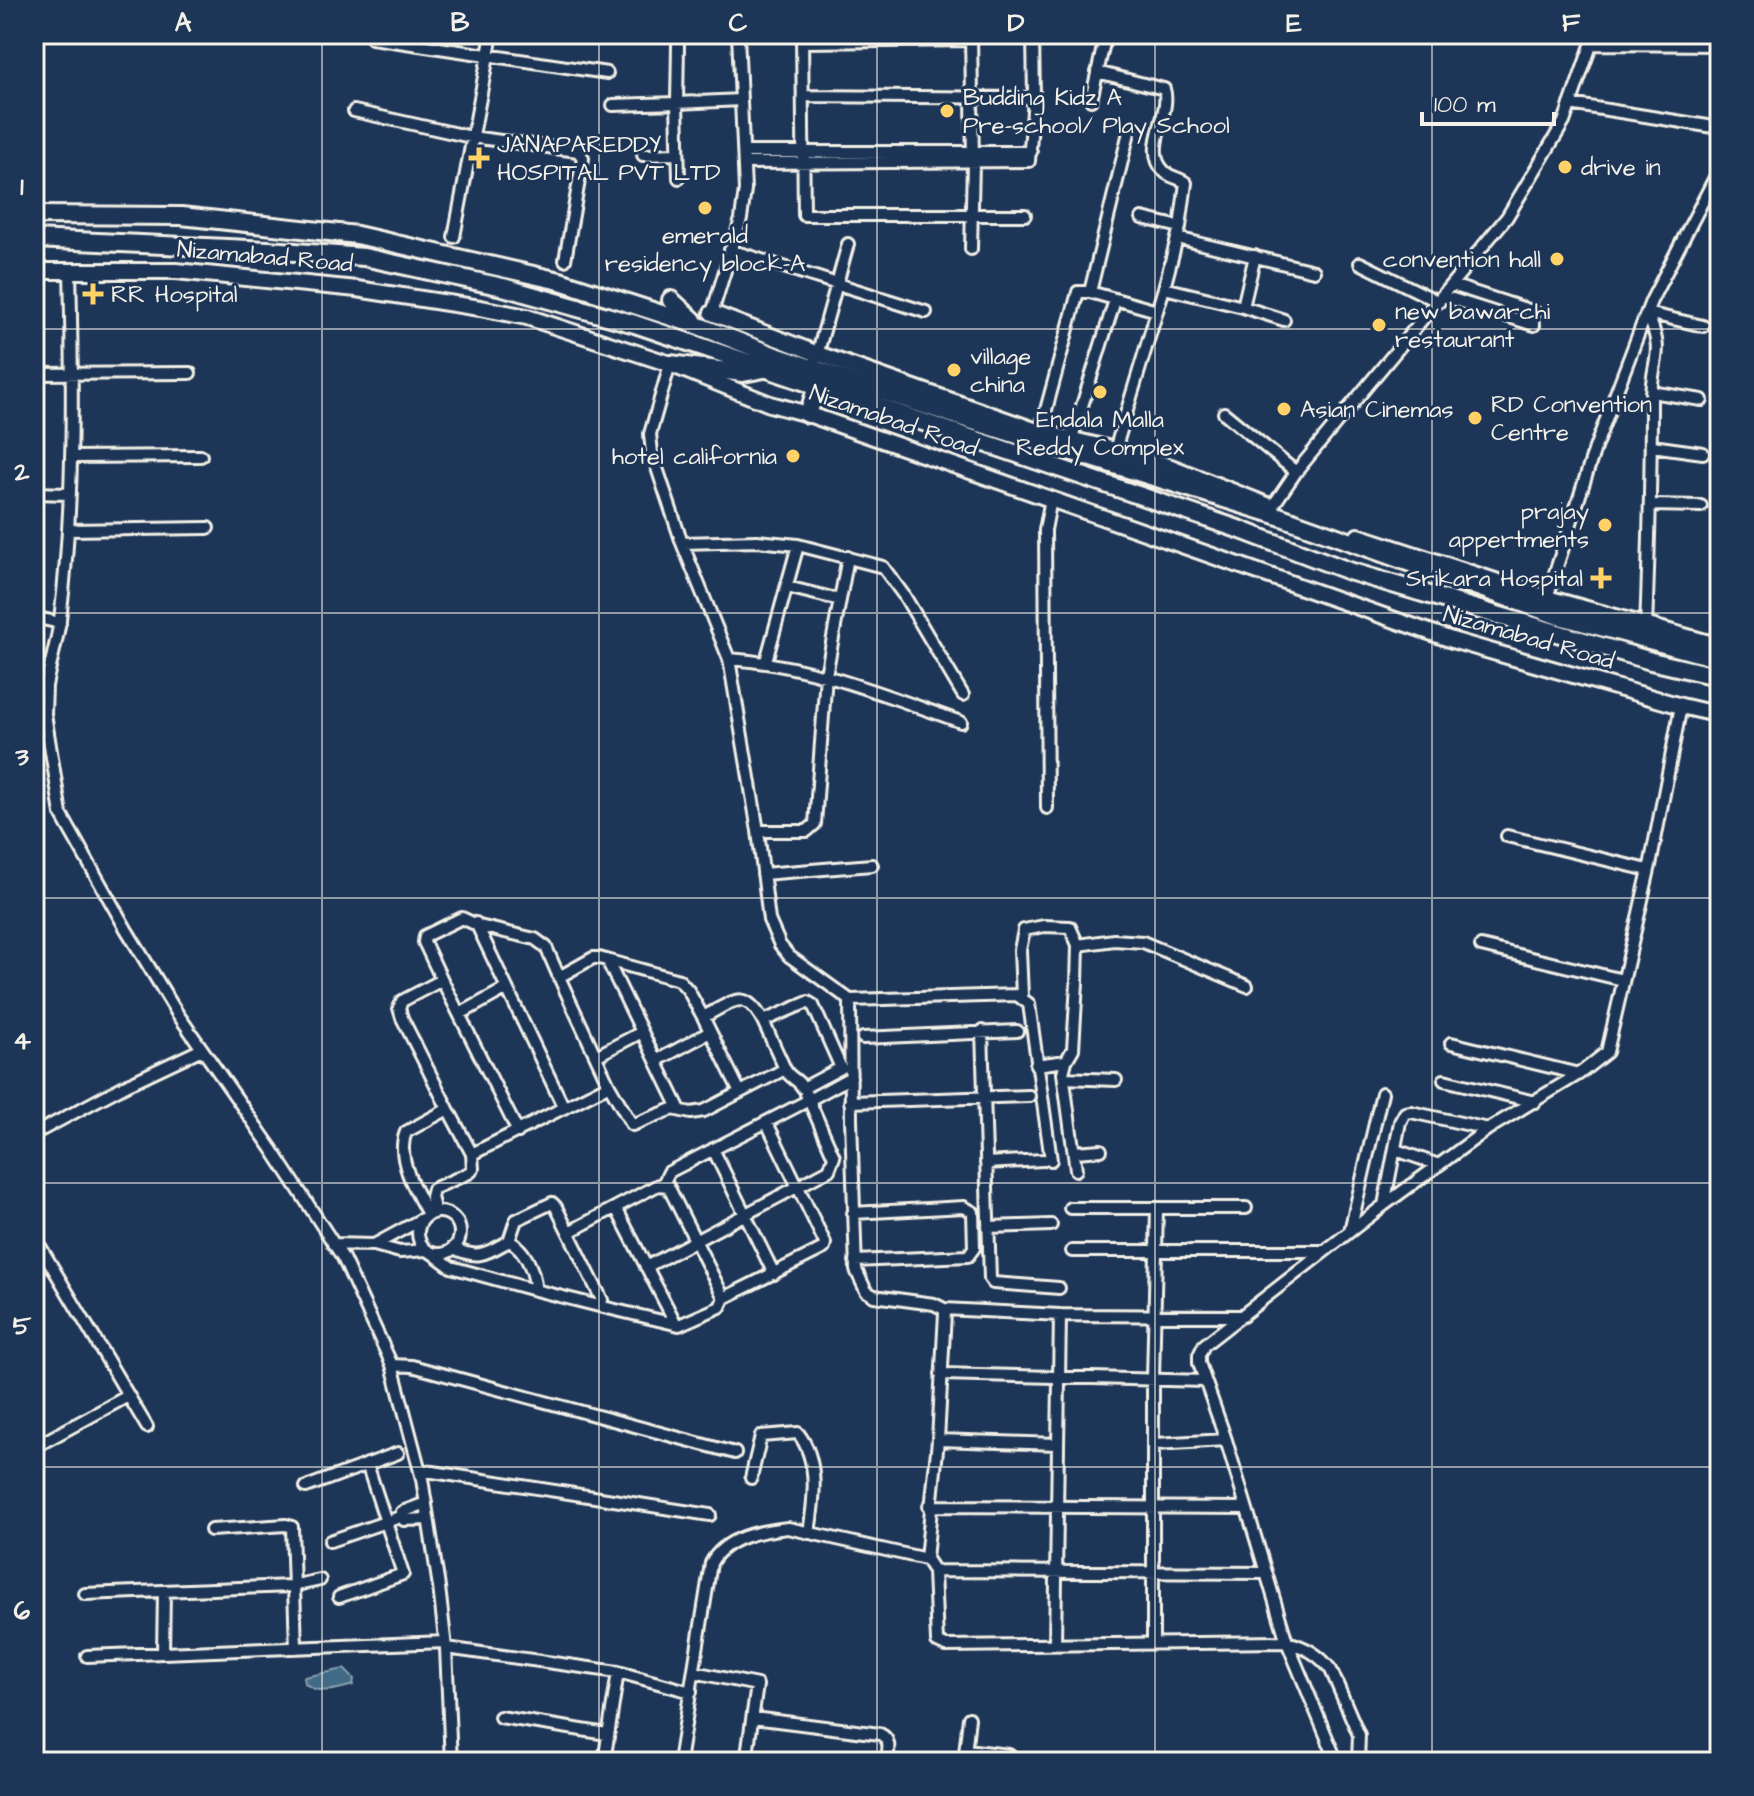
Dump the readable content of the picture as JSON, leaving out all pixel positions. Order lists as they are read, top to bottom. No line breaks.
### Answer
{"streets":{"highway":["Nizamabad Road"]},"places":{"other":["Budding Kidz A Pre-school/ Play School","drive in","emerald residency block-A","convention hall","new bawarchi restaurant","village china","Endala Malla Reddy Complex","Asian Cinemas","RD Convention Centre","hotel california","prajay appertments"],"health":["JANAPAREDDY HOSPITAL PVT LTD","RR Hospital","Srikara Hospital"]},"scale_bar":"100 m","grid":{"columns":["A","B","C","D","E","F"],"rows":["1","2","3","4","5","6"]}}
